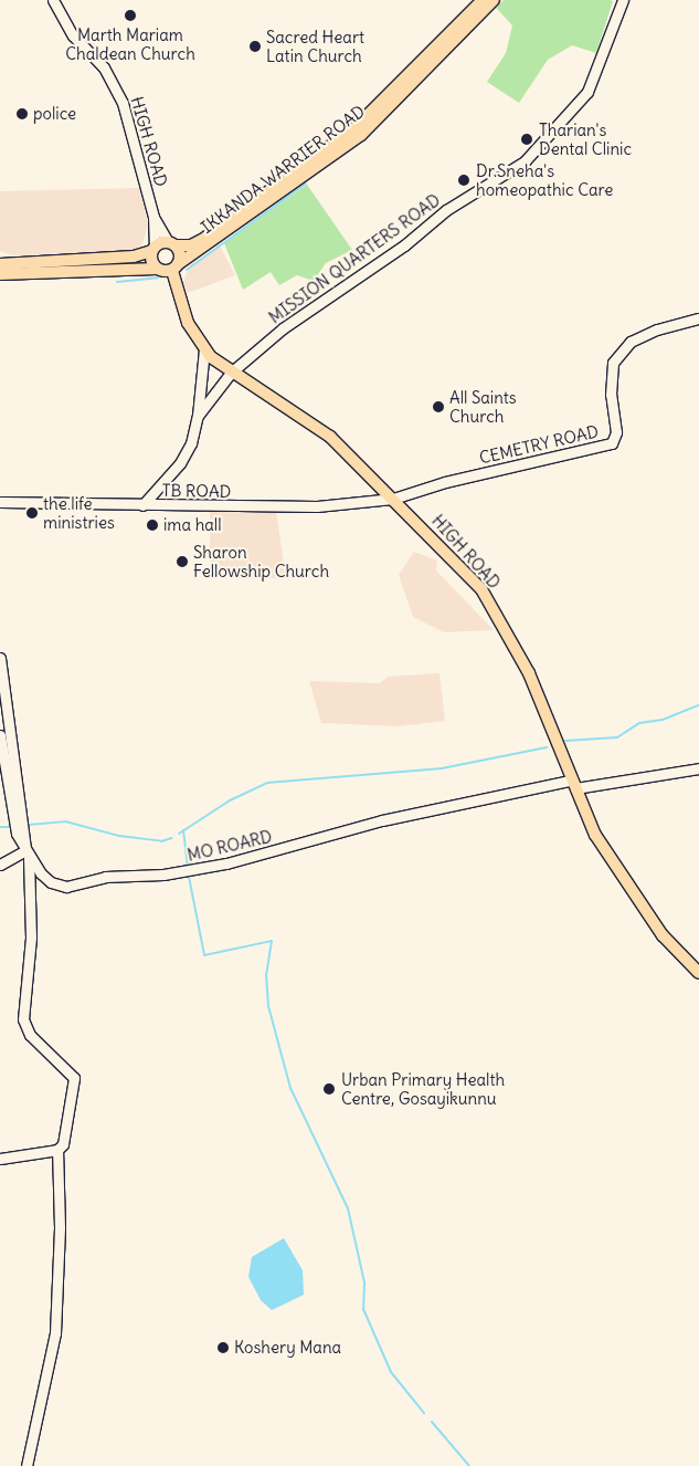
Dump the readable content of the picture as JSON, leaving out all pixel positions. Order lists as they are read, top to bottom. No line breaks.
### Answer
{"streets":{"main road":["HIGH ROAD","IKKANDA WARRIER ROAD"],"street":["MISSION QUARTERS ROAD","CEMETRY ROAD","TB ROAD","MO ROARD"]},"crossings":[["HIGH ROAD","IKKANDA WARRIER ROAD"],["HIGH ROAD","MISSION QUARTERS ROAD"],["HIGH ROAD","CEMETRY ROAD"],["HIGH ROAD","TB ROAD"],["HIGH ROAD","MO ROARD"],["CEMETRY ROAD","TB ROAD"]],"places":["Marth Mariam Chaldean Church","Sacred Heart Latin Church","police","Tharian's Dental Clinic","Dr.Sneha's homeopathic Care","All Saints Church","the life ministries","ima hall","Sharon Fellowship Church","Urban Primary Health Centre, Gosayikunnu","Koshery Mana"]}
